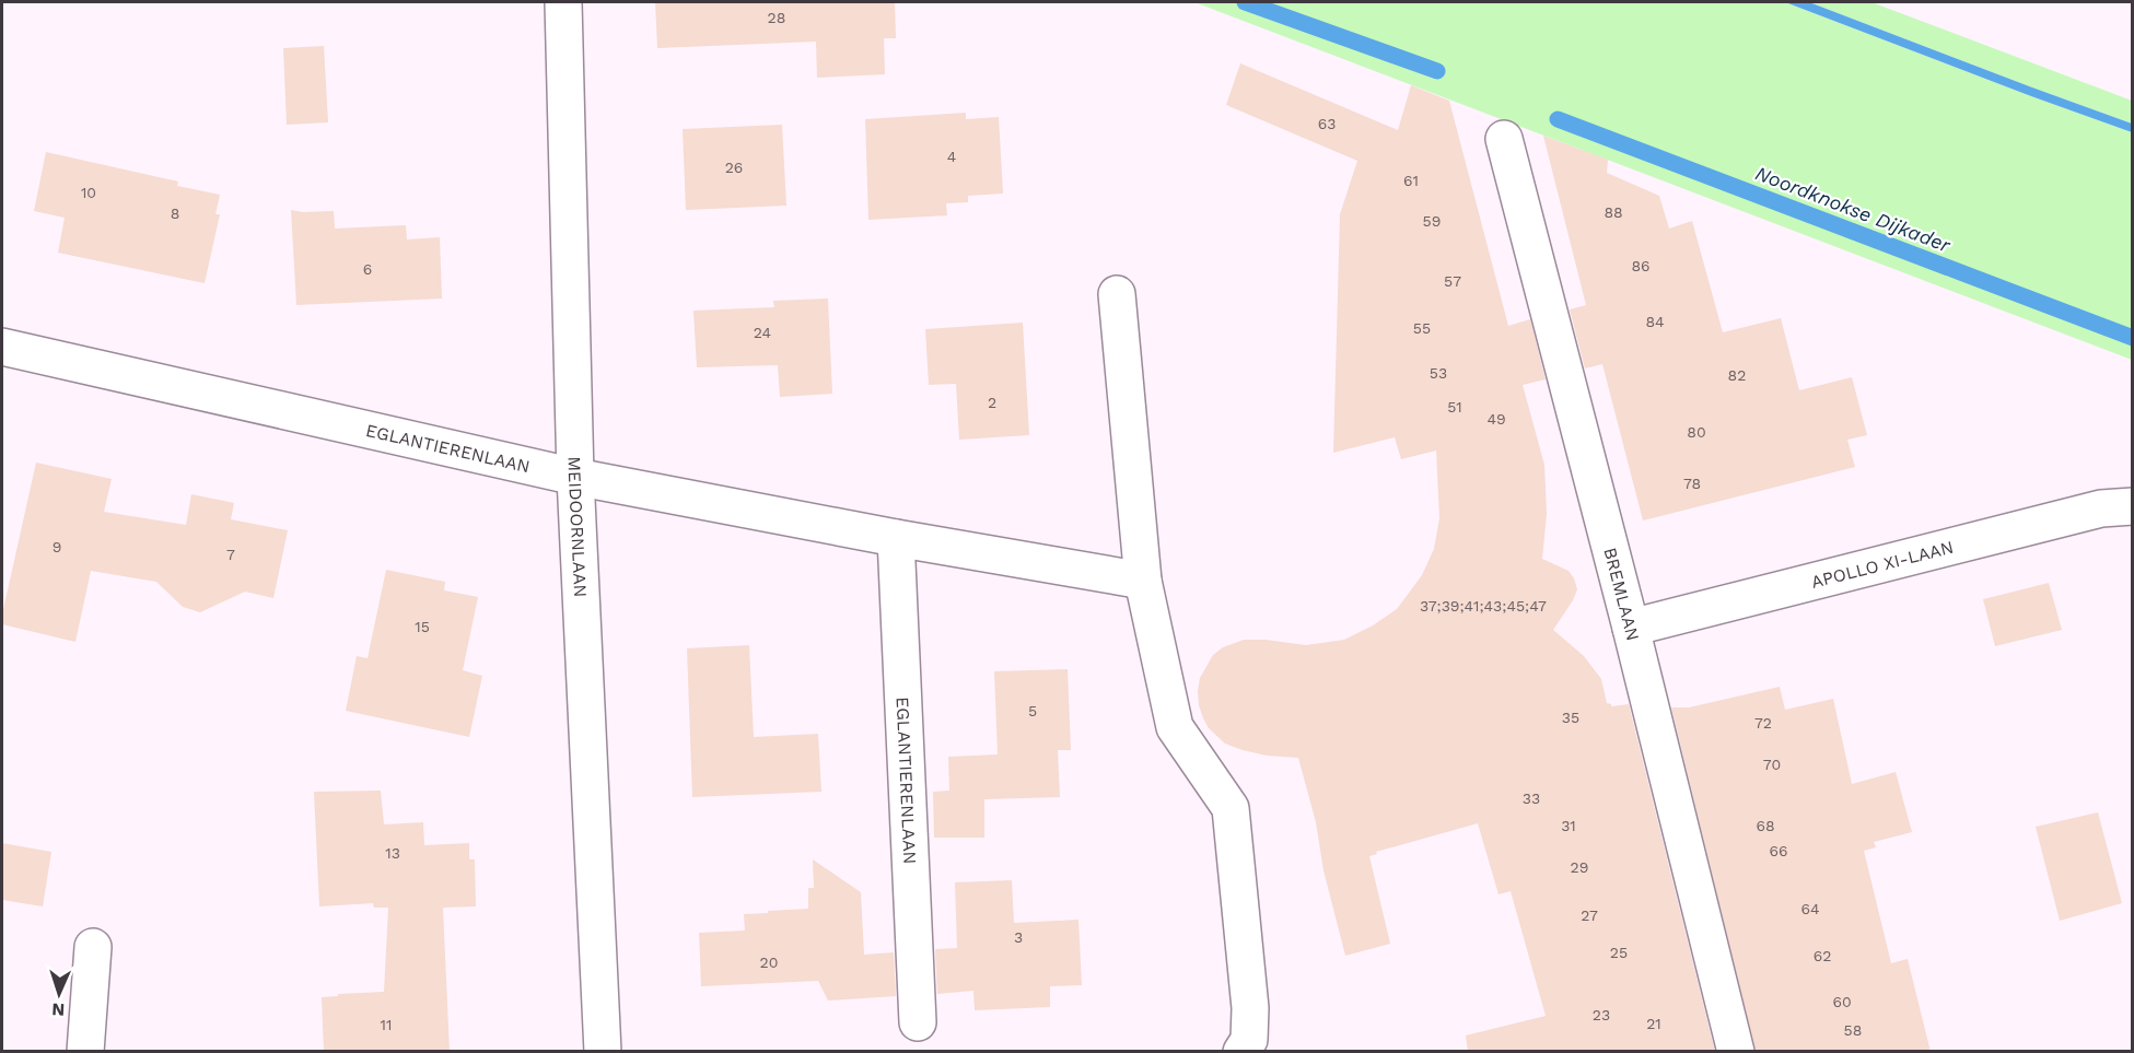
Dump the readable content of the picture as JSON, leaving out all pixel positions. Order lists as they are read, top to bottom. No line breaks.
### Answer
{"streets":{"street":["EGLANTIERENLAAN","MEIDOORNLAAN","APOLLO XI-LAAN","BREMLAAN"]},"crossings":[["EGLANTIERENLAAN","MEIDOORNLAAN"],["APOLLO XI-LAAN","BREMLAAN"]],"water":["Noordknokse Dijkader"],"house_numbers":["28","63","4","26","61","10","88","8","59","86","6","57","84","55","24","53","82","2","51","49","80","78","9","7","37;39;41;43;45;47","15","5","35","72","70","33","31","68","66","13","29","64","27","3","25","62","20","60","23","21","11","58"],"north":"bottom"}
